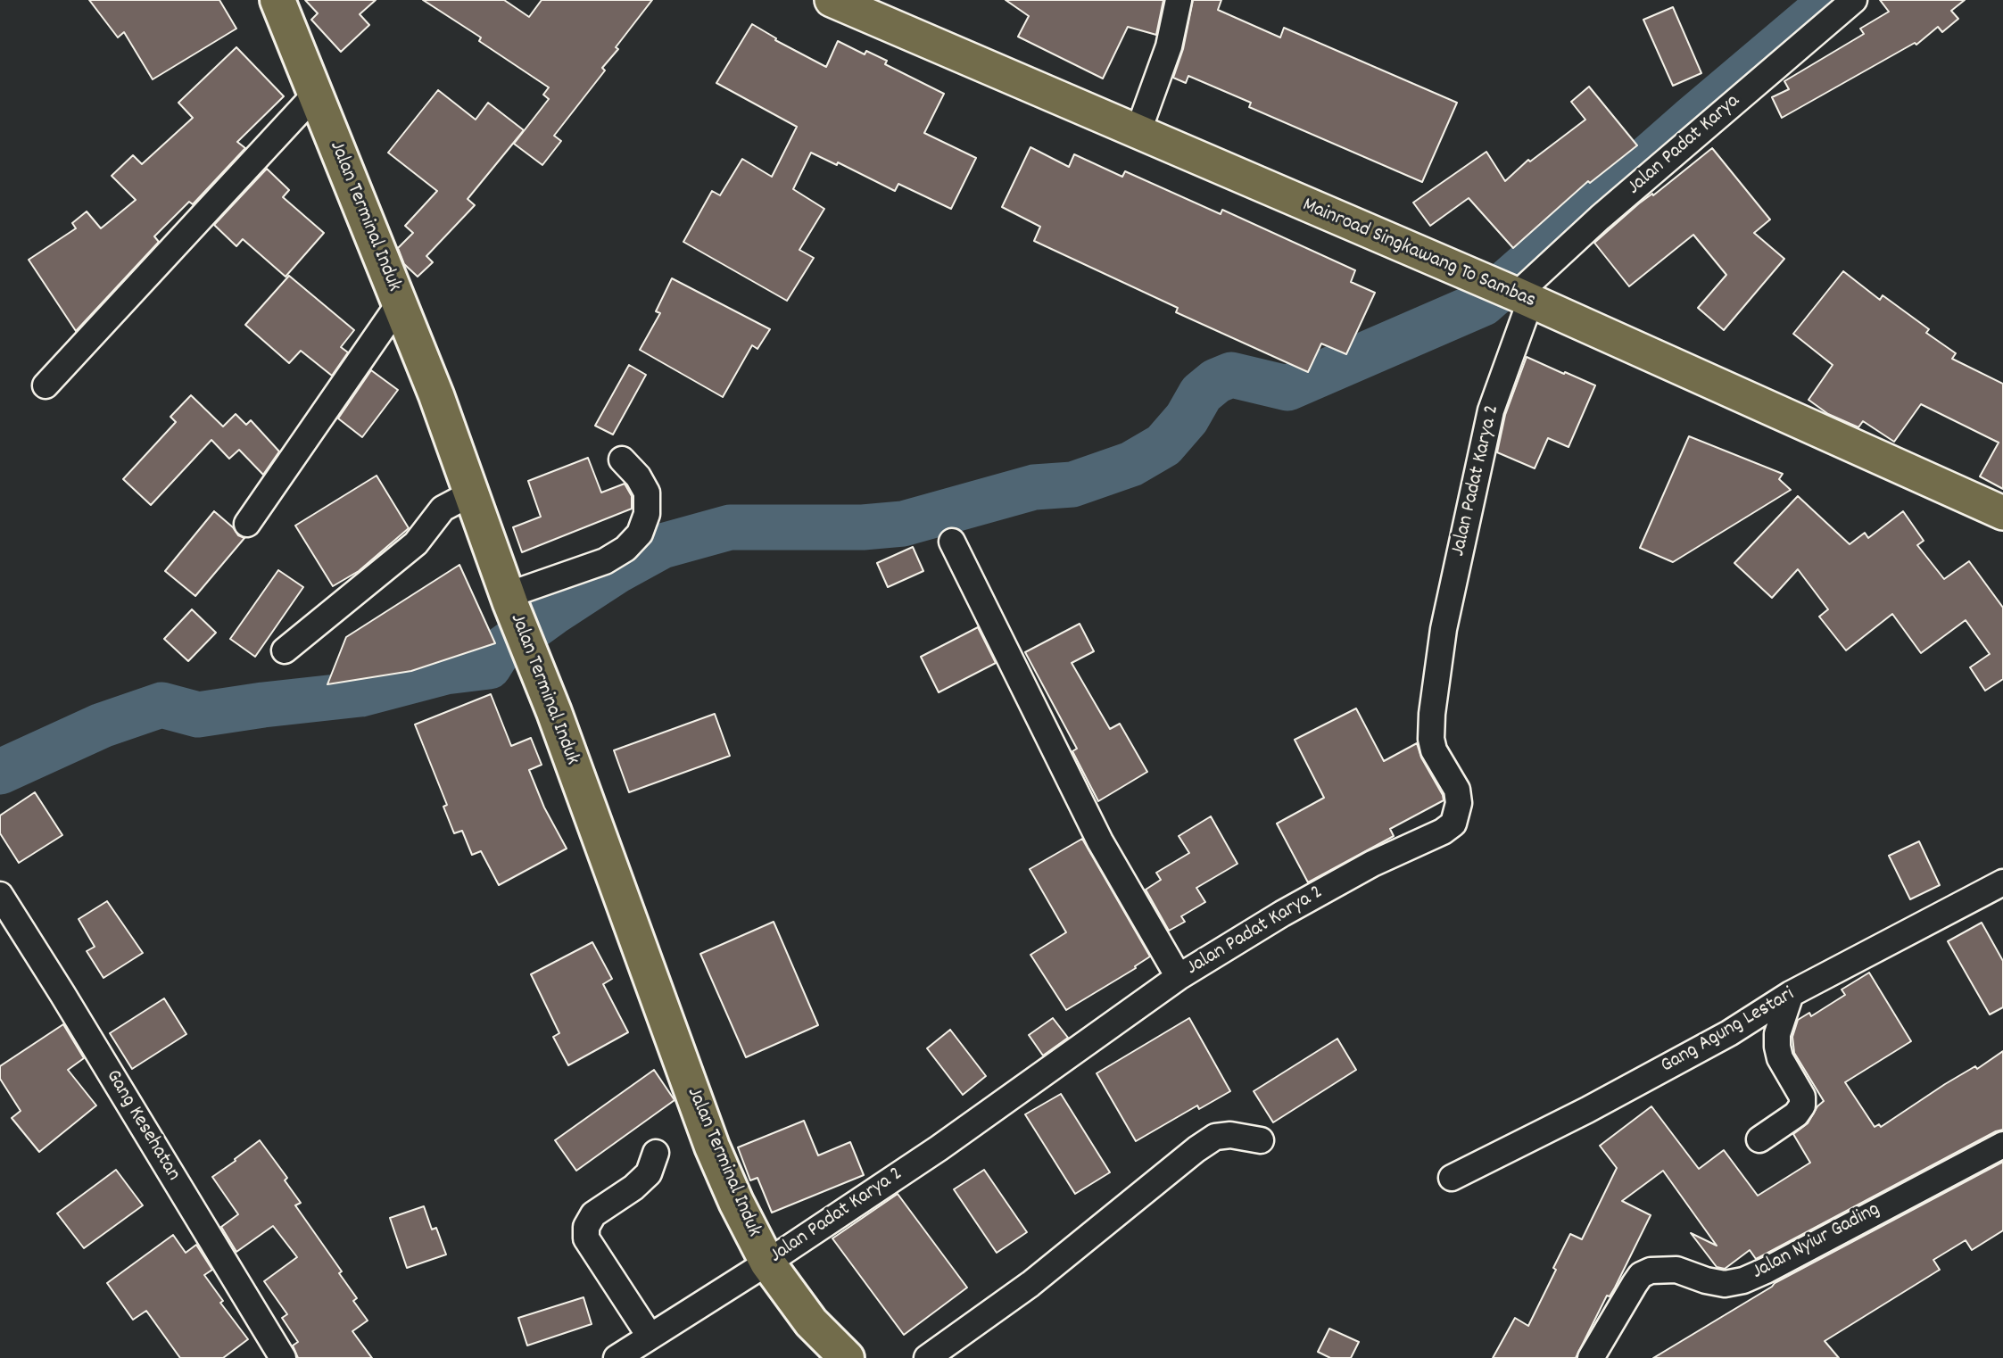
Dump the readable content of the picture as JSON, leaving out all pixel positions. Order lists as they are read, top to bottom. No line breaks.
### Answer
{"streets":{"highway":["Jalan Terminal Induk"],"main road":["Mainroad Singkawang To Sambas"],"street":["Jalan Padat Karya","Jalan Padat Karya 2","Gang Agung Lestari","Gang Kesehatan","Jalan Nyiur Gading"]},"crossings":[["Jalan Padat Karya","Mainroad Singkawang To Sambas"],["Jalan Padat Karya","Jalan Padat Karya 2"],["Jalan Terminal Induk","Jalan Padat Karya 2"],["Mainroad Singkawang To Sambas","Jalan Padat Karya 2"]]}
